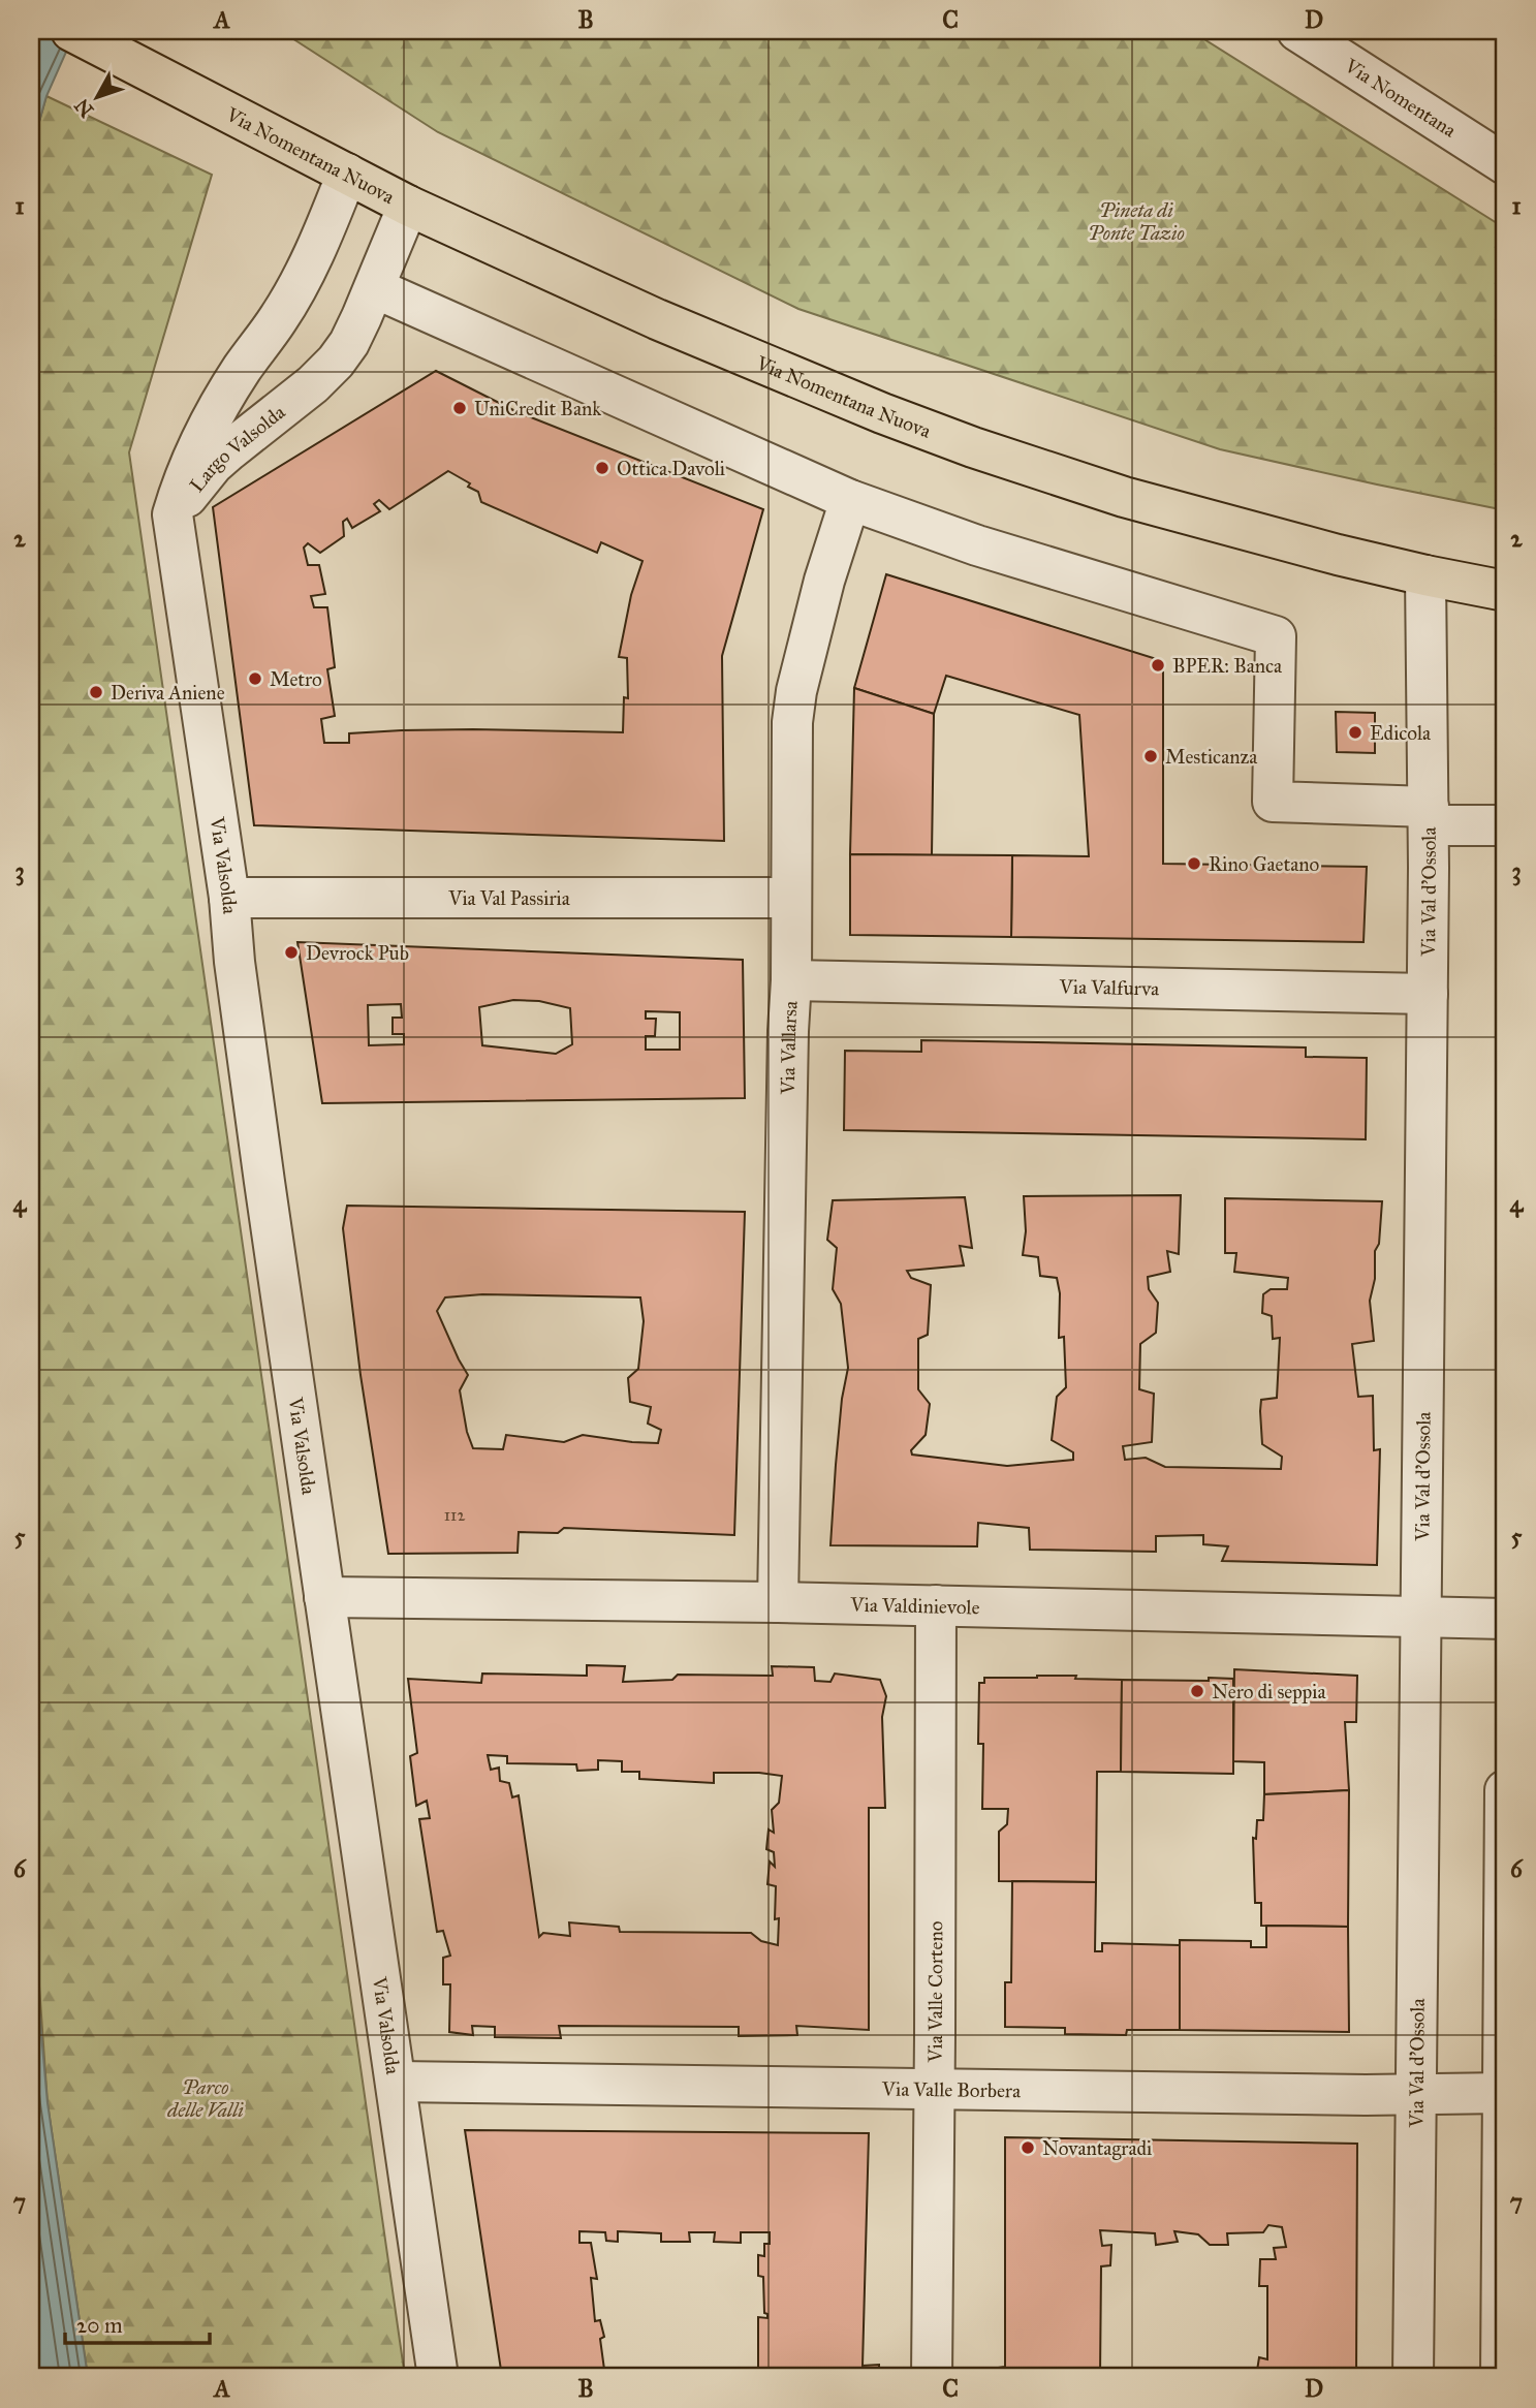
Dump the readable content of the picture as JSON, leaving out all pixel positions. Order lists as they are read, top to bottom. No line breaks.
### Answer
{"streets":{"main road":["Via Nomentana Nuova"],"street":["Via Nomentana","Largo Valsolda","Via Valsolda","Via Val d'Ossola","Via Val Passiria","Via Valfurva","Via Vallarsa","Via Valdinievole","Via Valle Corteno","Via Valle Borbera"]},"crossings":[["Via Nomentana Nuova","Largo Valsolda"],["Via Nomentana Nuova","Via Val d'Ossola"],["Largo Valsolda","Via Valsolda"],["Via Valsolda","Via Val Passiria"],["Via Valsolda","Via Valdinievole"],["Via Valsolda","Via Valle Borbera"],["Via Val d'Ossola","Via Valfurva"],["Via Val d'Ossola","Via Valdinievole"],["Via Val d'Ossola","Via Valle Borbera"],["Via Val Passiria","Via Vallarsa"],["Via Valfurva","Via Vallarsa"],["Via Vallarsa","Via Valdinievole"],["Via Valdinievole","Via Valle Corteno"],["Via Valle Corteno","Via Valle Borbera"]],"parks":["Pineta di Ponte Tazio","Parco delle Valli"],"places":["UniCredit Bank","Ottica Davoli","BPER: Banca","Metro","Deriva Aniene","Edicola","Mesticanza","Rino Gaetano","Devrock Pub","Nero di seppia","Novantagradi"],"house_numbers":["112"],"scale_bar":"20 m","north":"bottom left","grid":{"columns":["A","B","C","D"],"rows":["1","2","3","4","5","6","7"]}}
